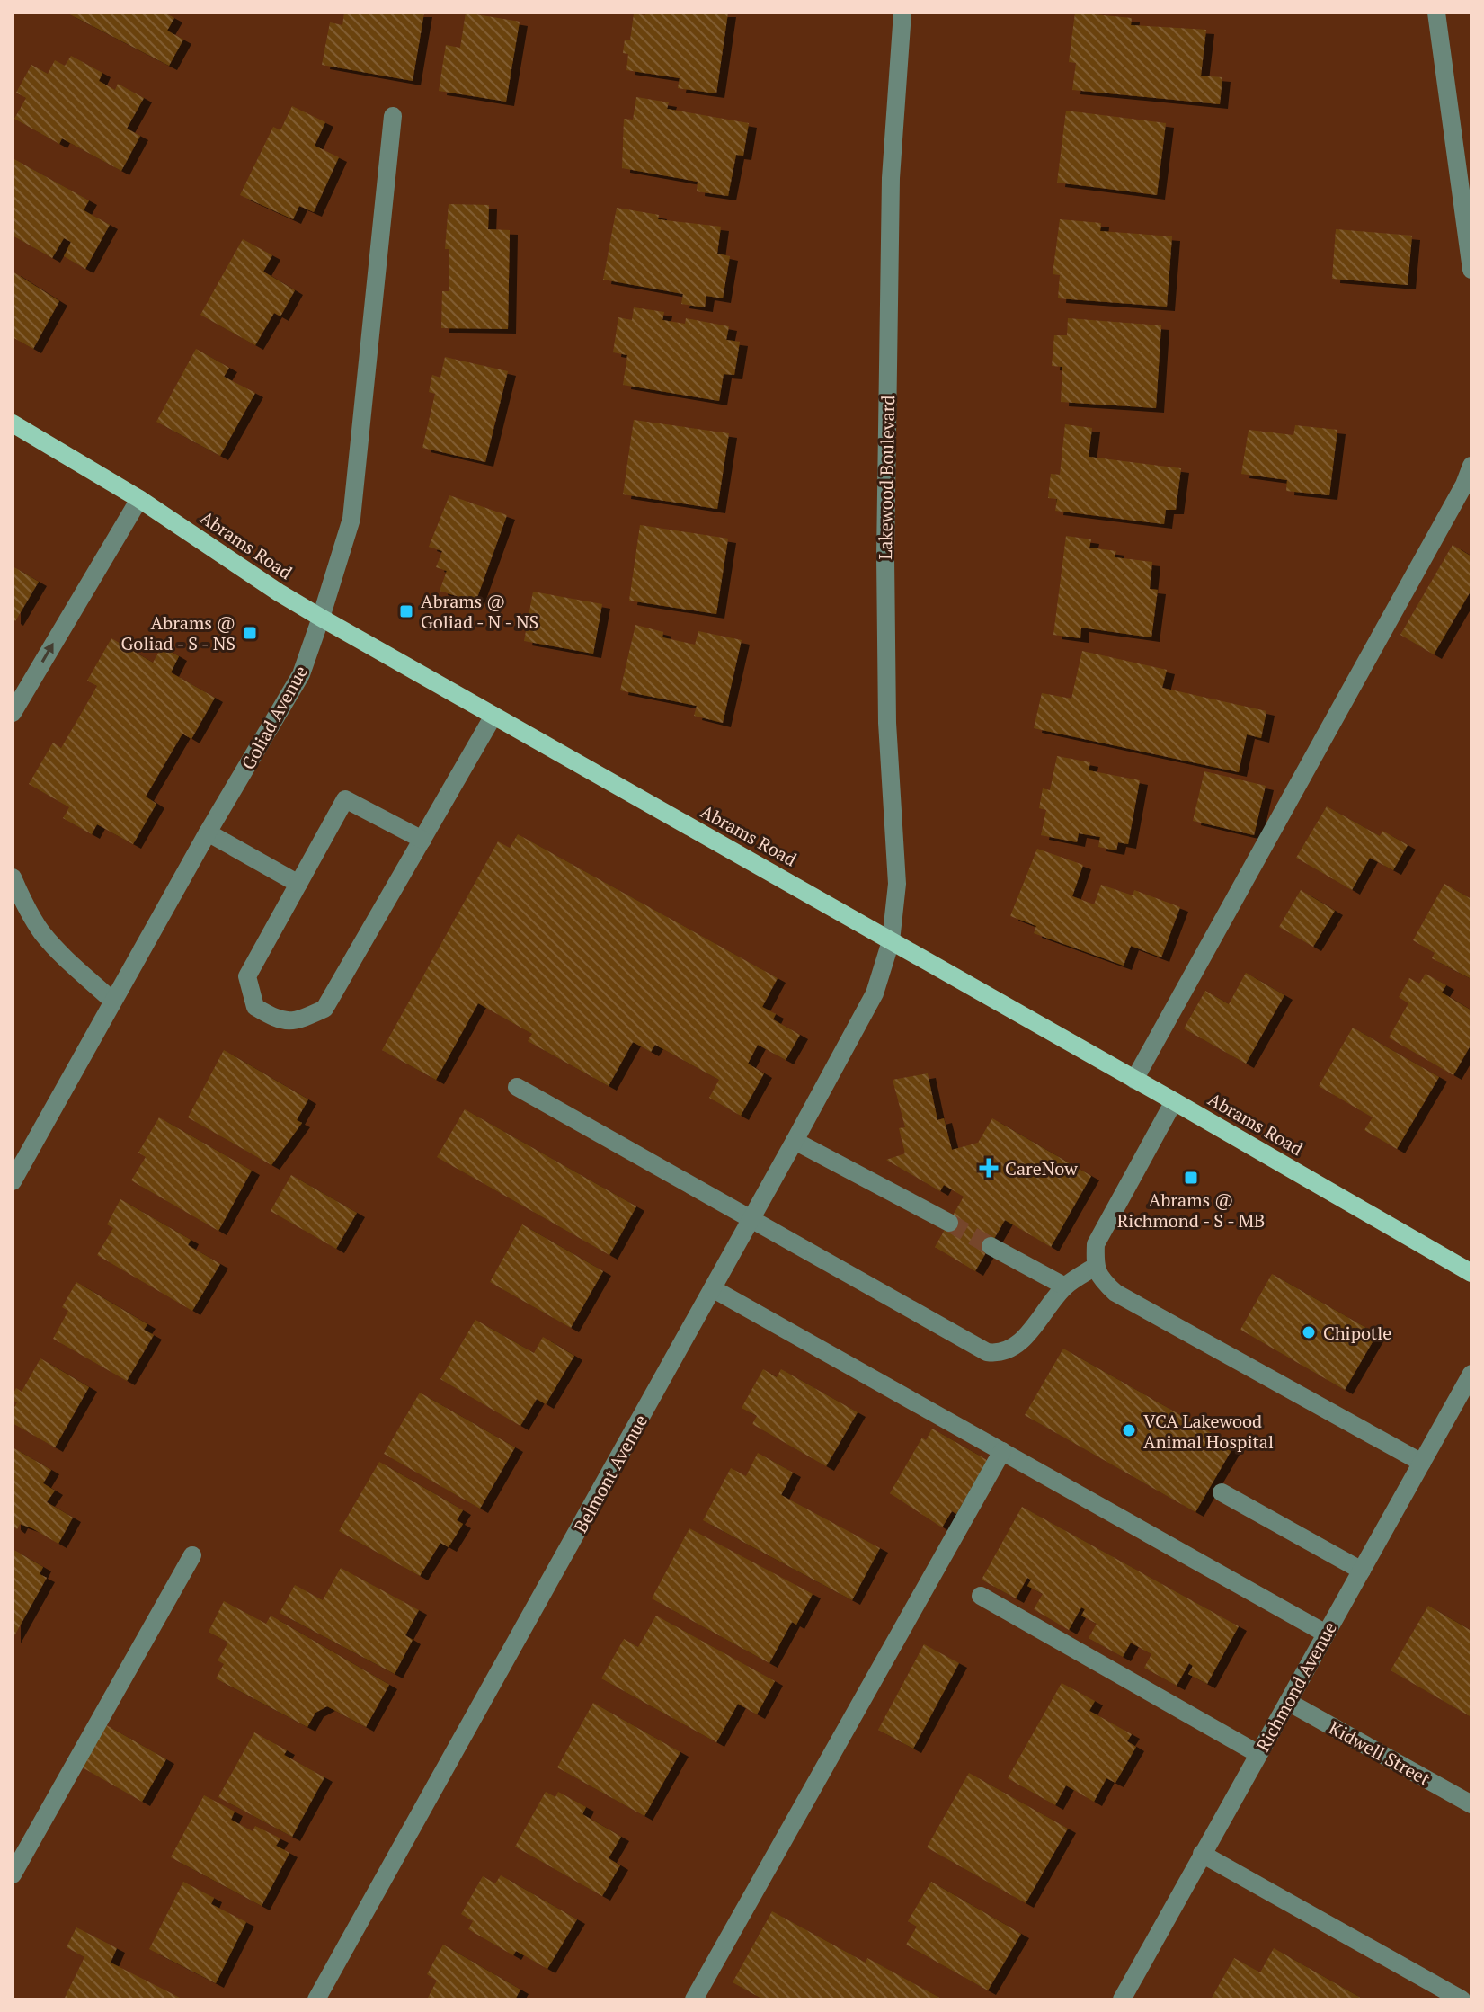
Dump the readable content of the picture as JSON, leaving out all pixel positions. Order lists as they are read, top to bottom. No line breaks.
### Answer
{"streets":{"main road":["Abrams Road"],"street":["Lakewood Boulevard","Goliad Avenue","Belmont Avenue","Richmond Avenue","Kidwell Street"]},"crossings":[["Lakewood Boulevard","Abrams Road"],["Lakewood Boulevard","Belmont Avenue"],["Abrams Road","Goliad Avenue"],["Abrams Road","Belmont Avenue"],["Richmond Avenue","Kidwell Street"]],"places":{"transit":["Abrams @ Goliad - N - NS","Abrams @ Goliad - S - NS","Abrams @ Richmond - S - MB"],"health":["CareNow"],"other":["Chipotle","VCA Lakewood Animal Hospital"]}}
